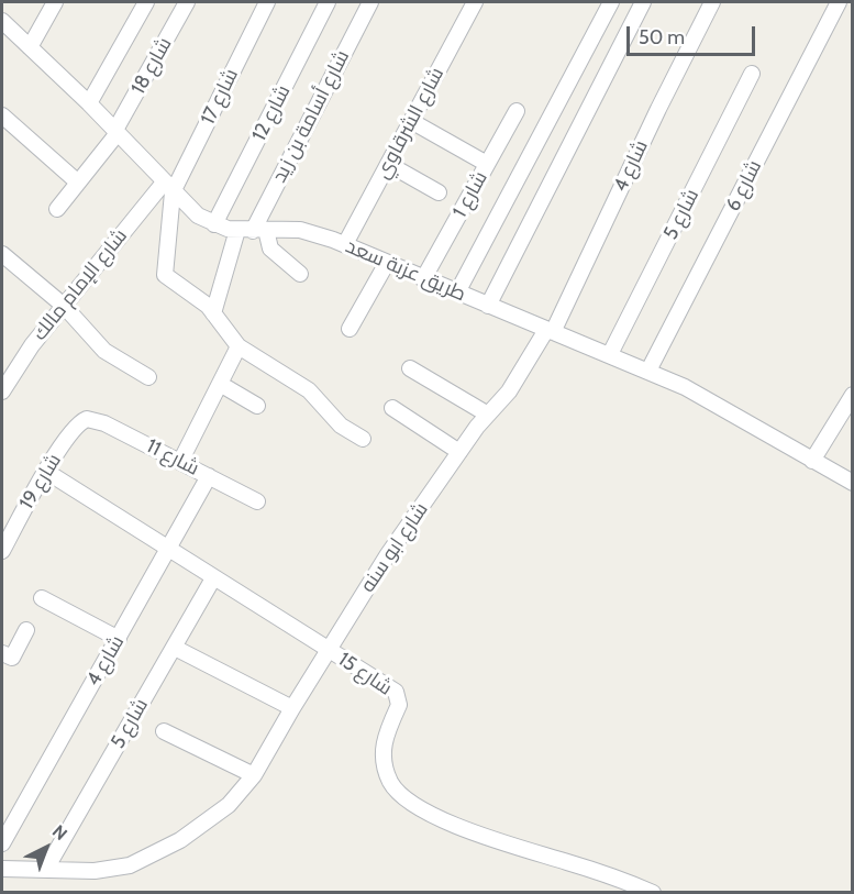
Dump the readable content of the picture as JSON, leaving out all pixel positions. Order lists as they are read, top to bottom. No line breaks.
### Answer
{"streets":{"street":["شارع 18","شارع 17","شارع 12","شارع أسامة بن زيد","شارع الشرقاوي","شارع 4","شارع 6","شارع 1","شارع 5","طريق عزبة سعد","شارع الإمام مالك","شارع 11","شارع 19","شارع ابو سنه","شارع 15"]},"crossings":[["شارع 18","طريق عزبة سعد"],["شارع 17","طريق عزبة سعد"],["شارع 17","شارع الإمام مالك"],["شارع 12","طريق عزبة سعد"],["شارع أسامة بن زيد","طريق عزبة سعد"],["شارع الشرقاوي","طريق عزبة سعد"],["شارع 4","طريق عزبة سعد"],["شارع 4","شارع 11"],["شارع 4","شارع ابو سنه"],["شارع 4","شارع 15"],["شارع 6","طريق عزبة سعد"],["شارع 1","طريق عزبة سعد"],["شارع 5","طريق عزبة سعد"],["شارع 5","شارع ابو سنه"],["شارع 5","شارع 15"],["طريق عزبة سعد","شارع الإمام مالك"],["طريق عزبة سعد","شارع ابو سنه"],["شارع 11","شارع 19"],["شارع 19","شارع 15"],["شارع ابو سنه","شارع 15"]],"scale_bar":"50 m","north":"top right"}
